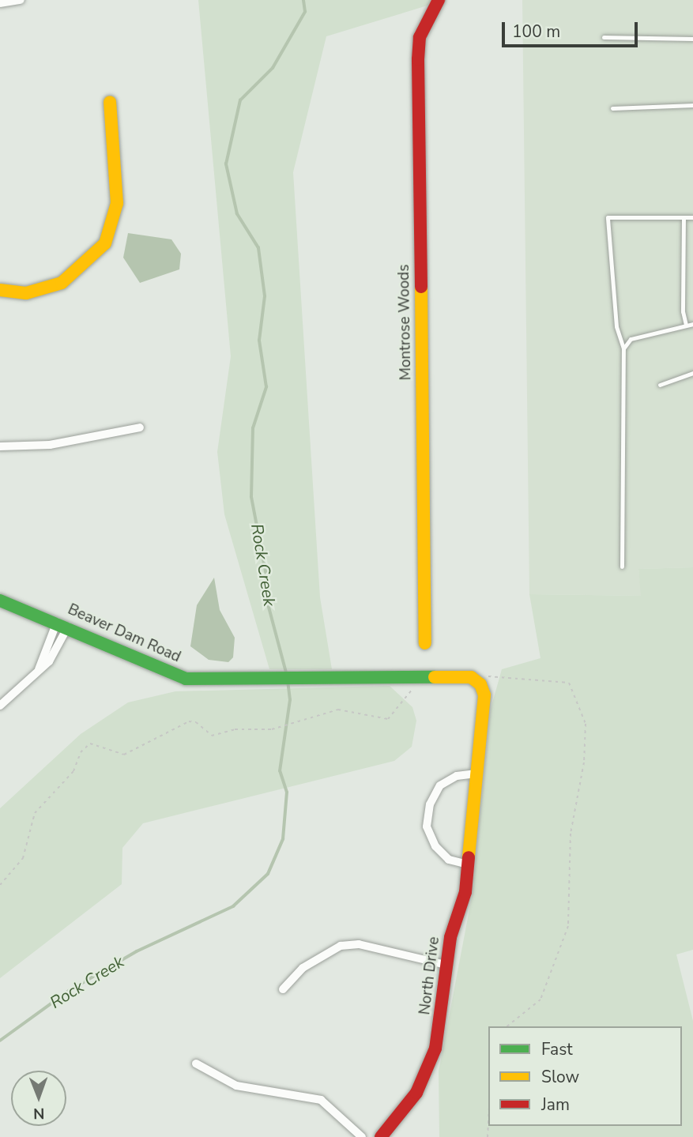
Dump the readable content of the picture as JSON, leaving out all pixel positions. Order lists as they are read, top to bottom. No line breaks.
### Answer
{"streets":{"street":["Montrose Woods","Beaver Dam Road","North Drive"]},"crossings":[["Beaver Dam Road","North Drive"]],"water":["Rock Creek"],"legend":["Fast","Slow","Jam"],"scale_bar":"100 m","north":"bottom"}
